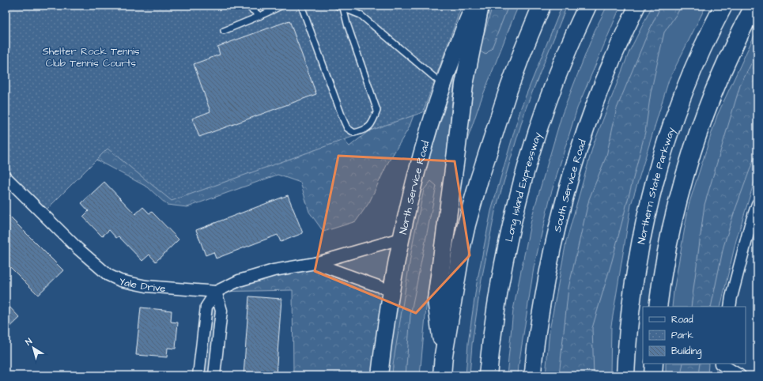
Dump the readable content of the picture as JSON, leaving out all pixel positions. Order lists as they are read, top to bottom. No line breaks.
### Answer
{"streets":{"highway":["Northern State Parkway","Long Island Expressway"],"main road":["South Service Road","North Service Road"],"street":["Yale Drive"]},"parks":["Shelter Rock Tennis Club Tennis Courts"],"legend":["Road","Park","Building"],"north":"top left"}
